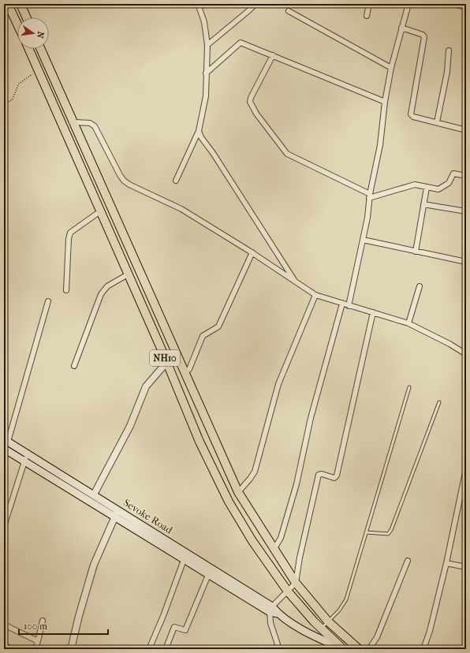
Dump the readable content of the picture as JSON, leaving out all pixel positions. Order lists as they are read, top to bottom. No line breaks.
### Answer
{"streets":{"highway":["NH10"],"main road":["Sevoke Road"]},"crossings":[["NH10","Sevoke Road"]],"scale_bar":"100 m","north":"right"}
